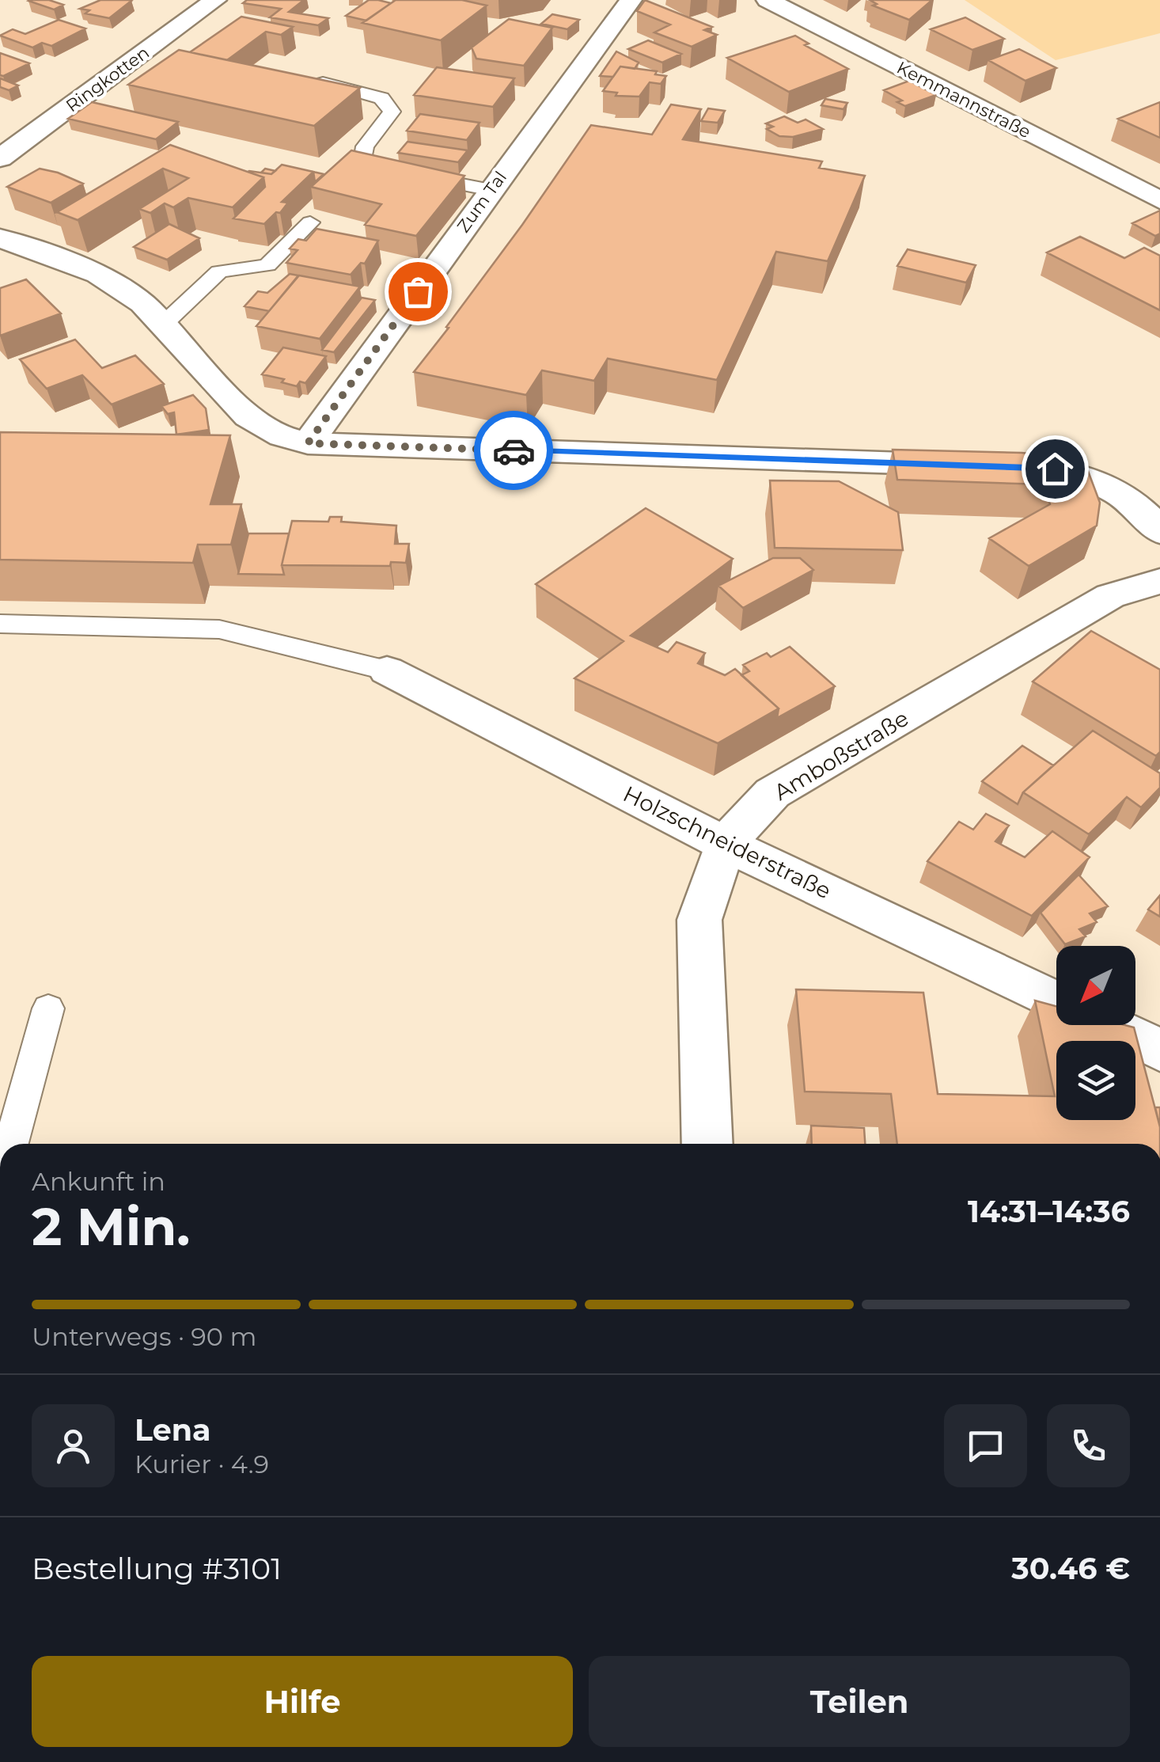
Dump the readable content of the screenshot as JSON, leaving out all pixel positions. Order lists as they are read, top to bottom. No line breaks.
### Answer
{"streets":{"street":["Ringkotten","Kemmannstraße","Zum Tal","Amboßstraße","Holzschneiderstraße"]},"crossings":[["Amboßstraße","Holzschneiderstraße"]],"north":"bottom left","page":{"heading":["2 Min.","Ankunft in","14:31–14:36"],"panel":["Lena","Kurier · 4.9","Bestellung #3101","30.46 €"],"bar":"Unterwegs · 90 m","buttons":["Hilfe","Teilen"]}}
